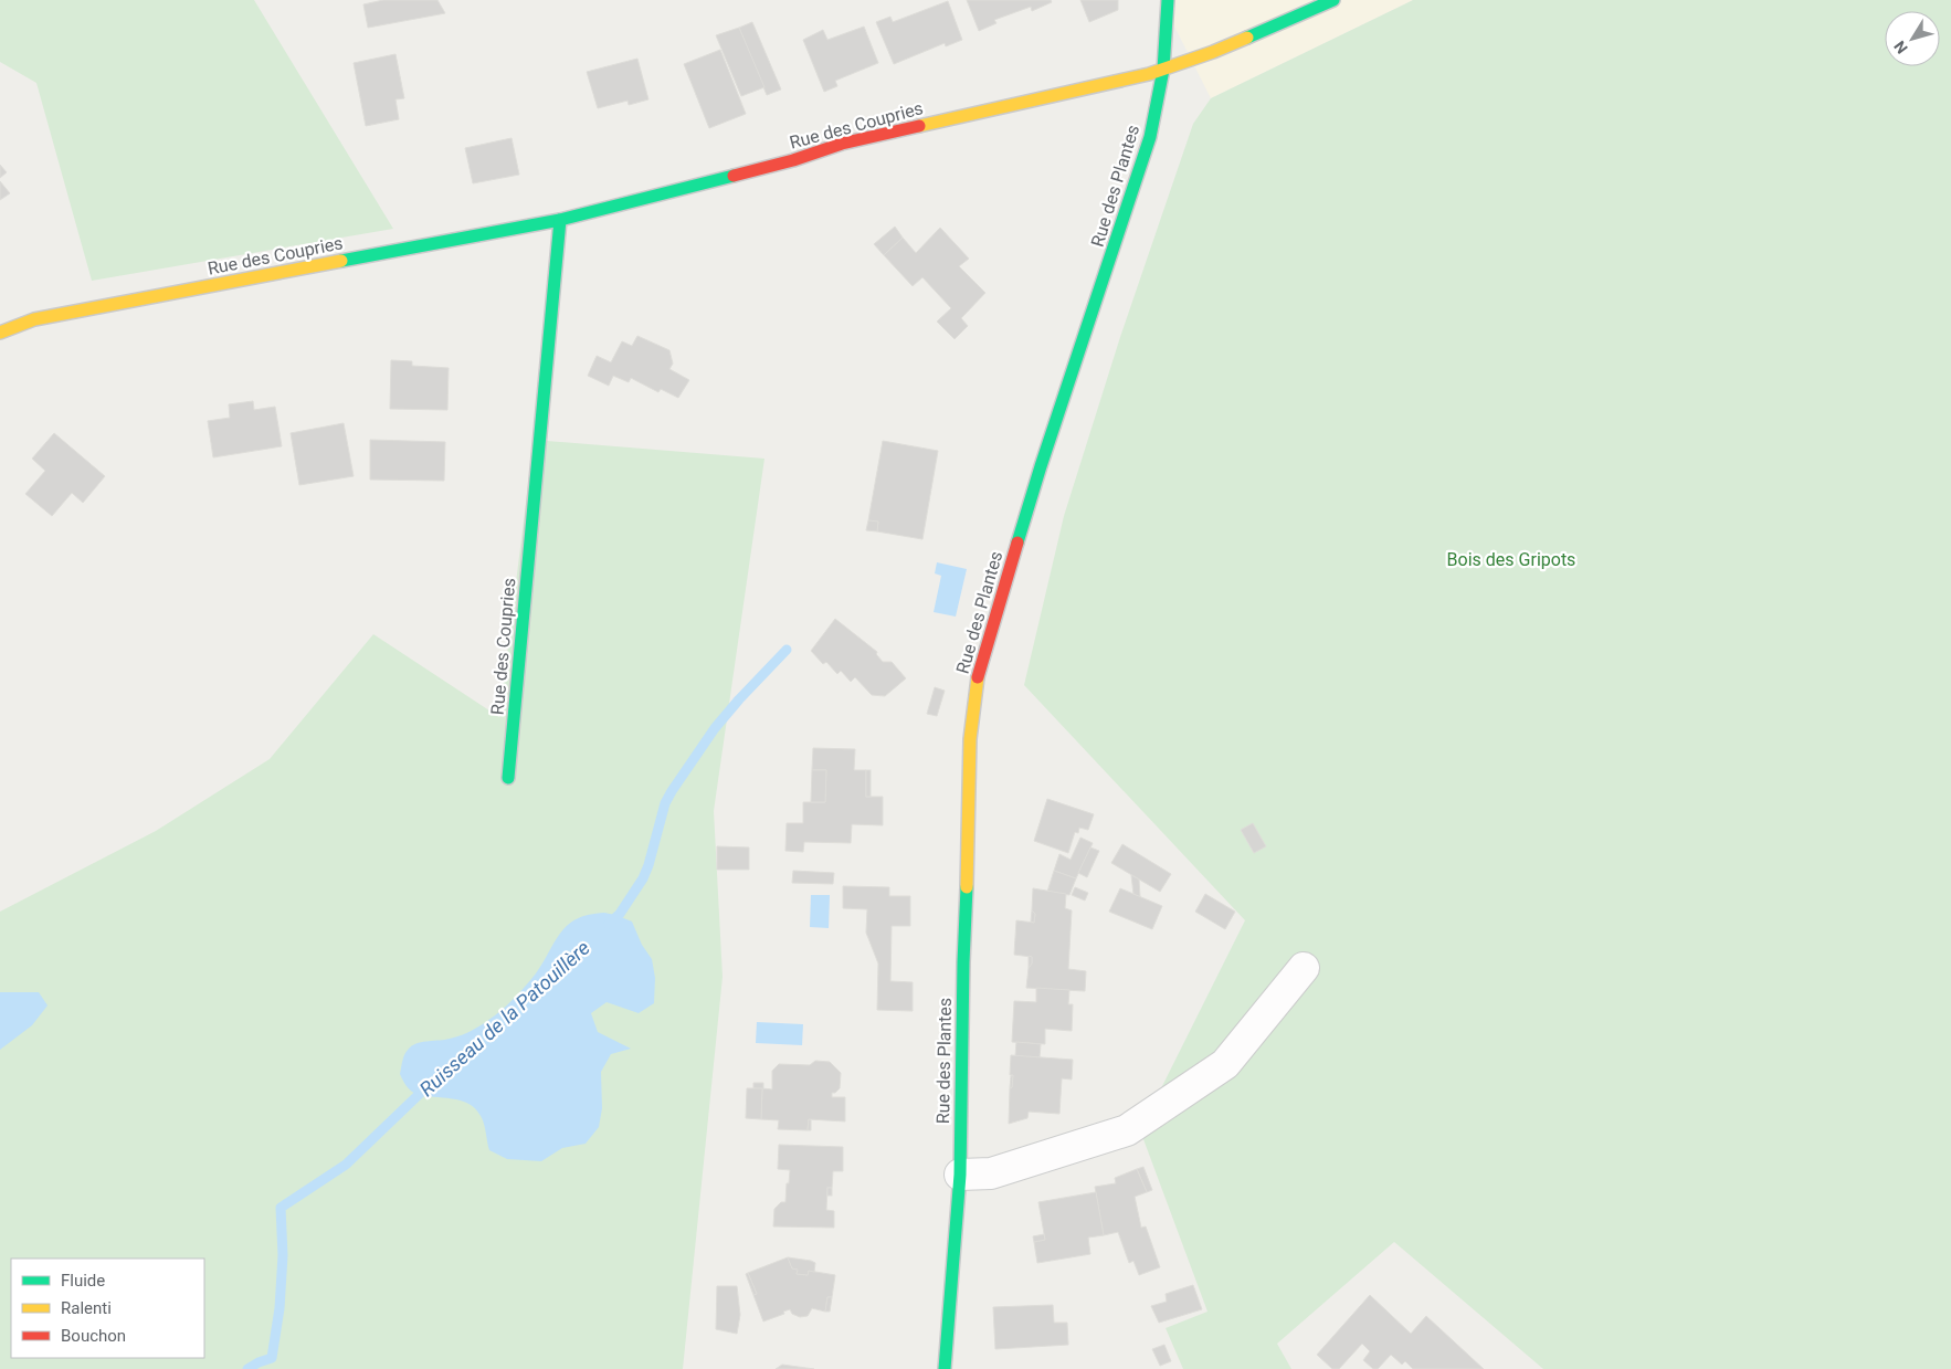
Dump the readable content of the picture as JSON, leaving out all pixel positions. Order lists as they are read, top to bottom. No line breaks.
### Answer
{"streets":{"street":["Rue des Coupries","Rue des Plantes"]},"crossings":[["Rue des Coupries","Rue des Plantes"]],"water":["Ruisseau de la Patouillère"],"parks":["Bois des Gripots"],"legend":["Fluide","Ralenti","Bouchon"],"north":"bottom left"}
